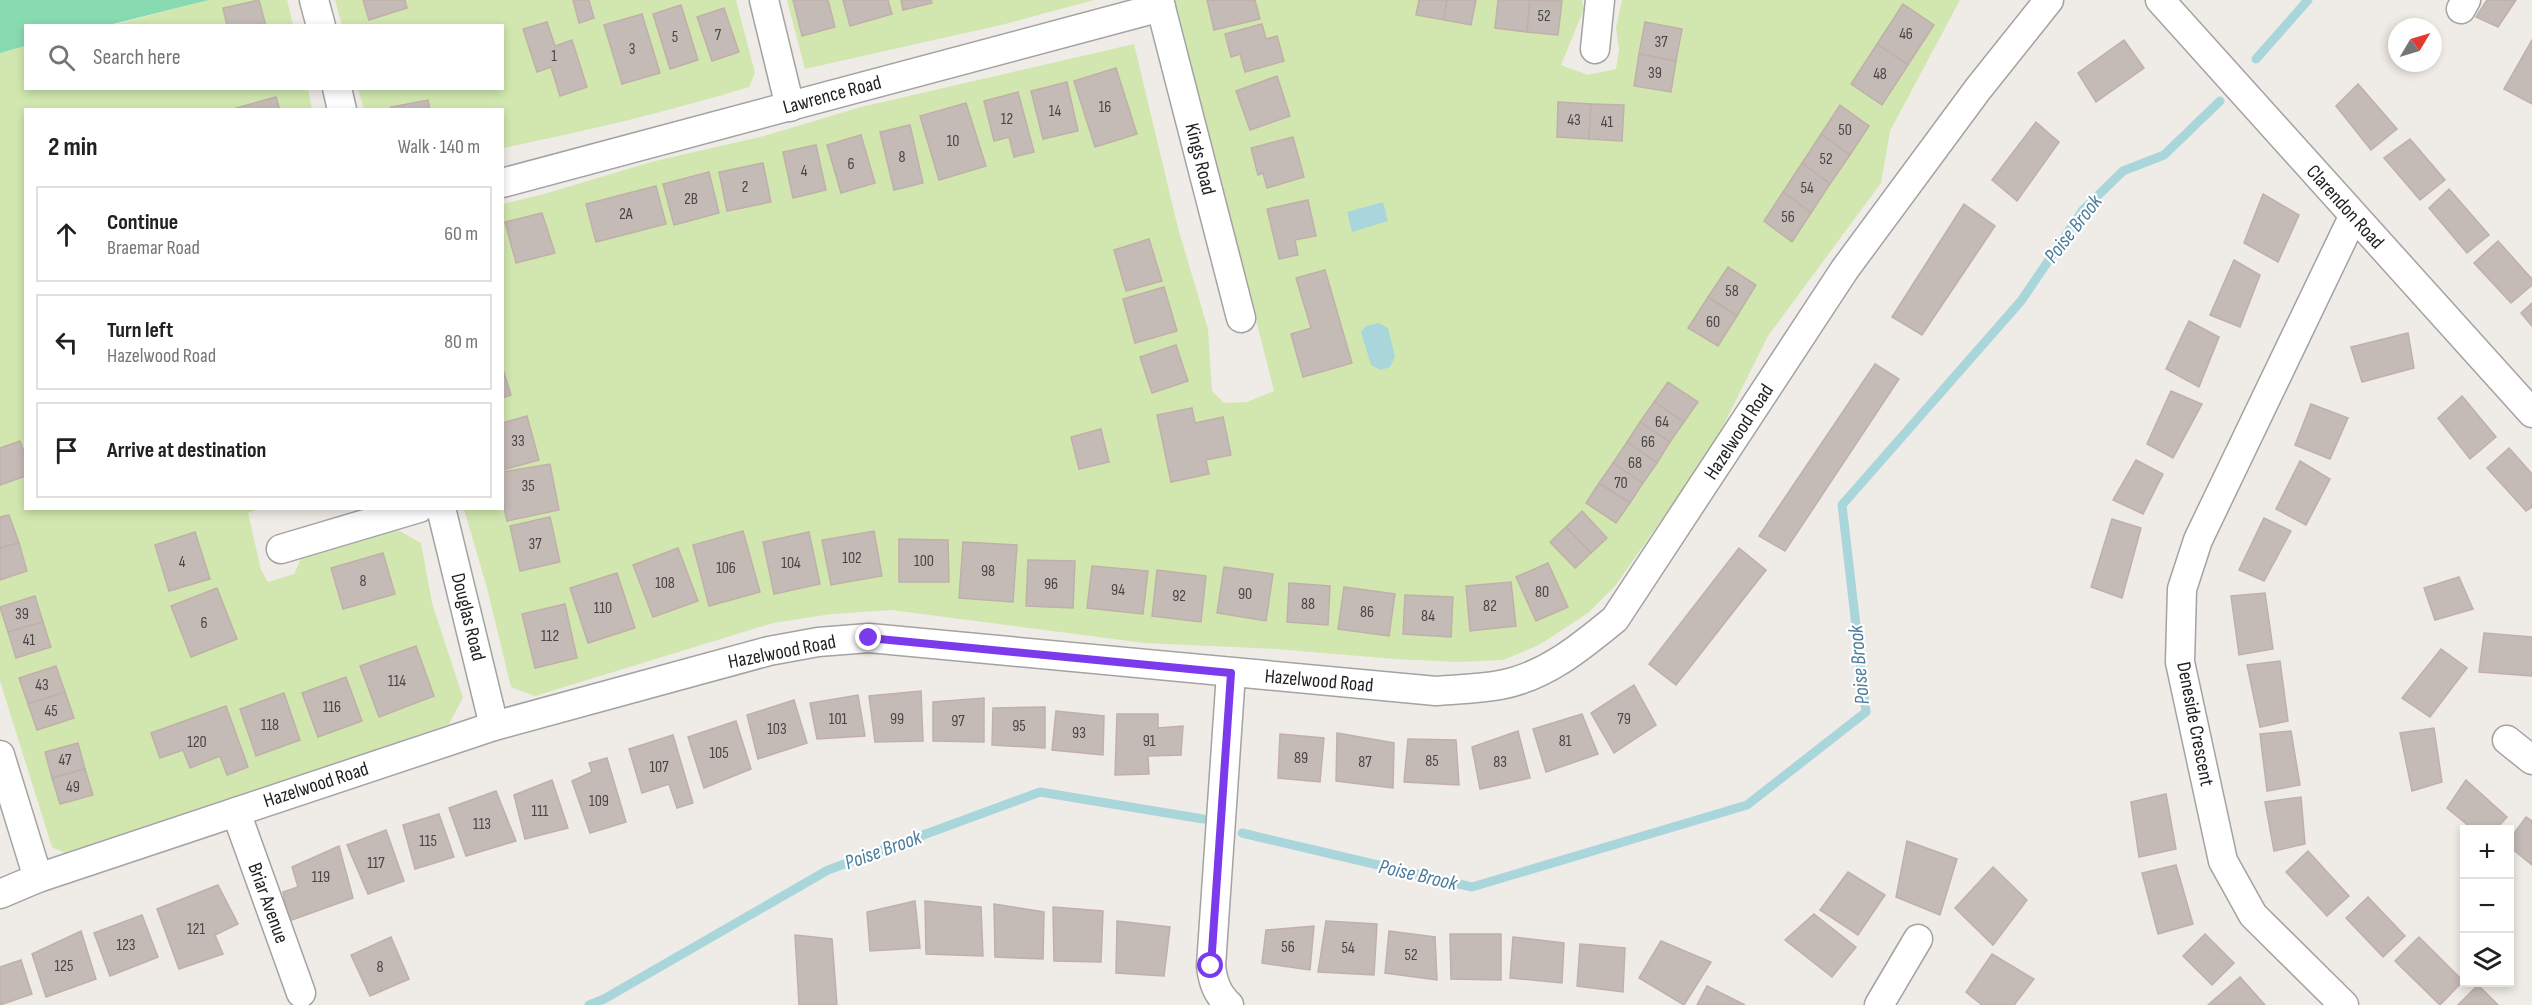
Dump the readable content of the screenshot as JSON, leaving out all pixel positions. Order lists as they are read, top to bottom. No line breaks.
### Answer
{"streets":{"street":["Lawrence Road","Kings Road","Clarendon Road","Hazelwood Road","Douglas Road","Deneside Crescent","Briar Avenue"]},"crossings":[["Lawrence Road","Kings Road"],["Clarendon Road","Deneside Crescent"],["Hazelwood Road","Douglas Road"],["Hazelwood Road","Briar Avenue"]],"water":["Poise Brook"],"house_numbers":["52","46","7","5","37","3","1","39","48","16","14","12","43","41","50","10","8","52","6","4","2","54","2B","2A","56","58","60","64","33","66","68","70","35","37","102","100","4","104","106","98","8","108","96","94","80","90","92","88","82","110","86","39","84","6","112","41","114","43","116","45","101","99","79","97","118","95","103","93","91","81","120","105","89","47","85","87","83","107","49","109","111","113","115","117","119","121","123","56","54","52","125","8"],"north":"top right","page":{"search":"Search here","heading":["2 min","Walk · 140 m"],"list":[["Continue","Braemar Road","60 m"],["Turn left","Hazelwood Road","80 m"],"Arrive at destination"],"map_buttons":["+","−"]}}
